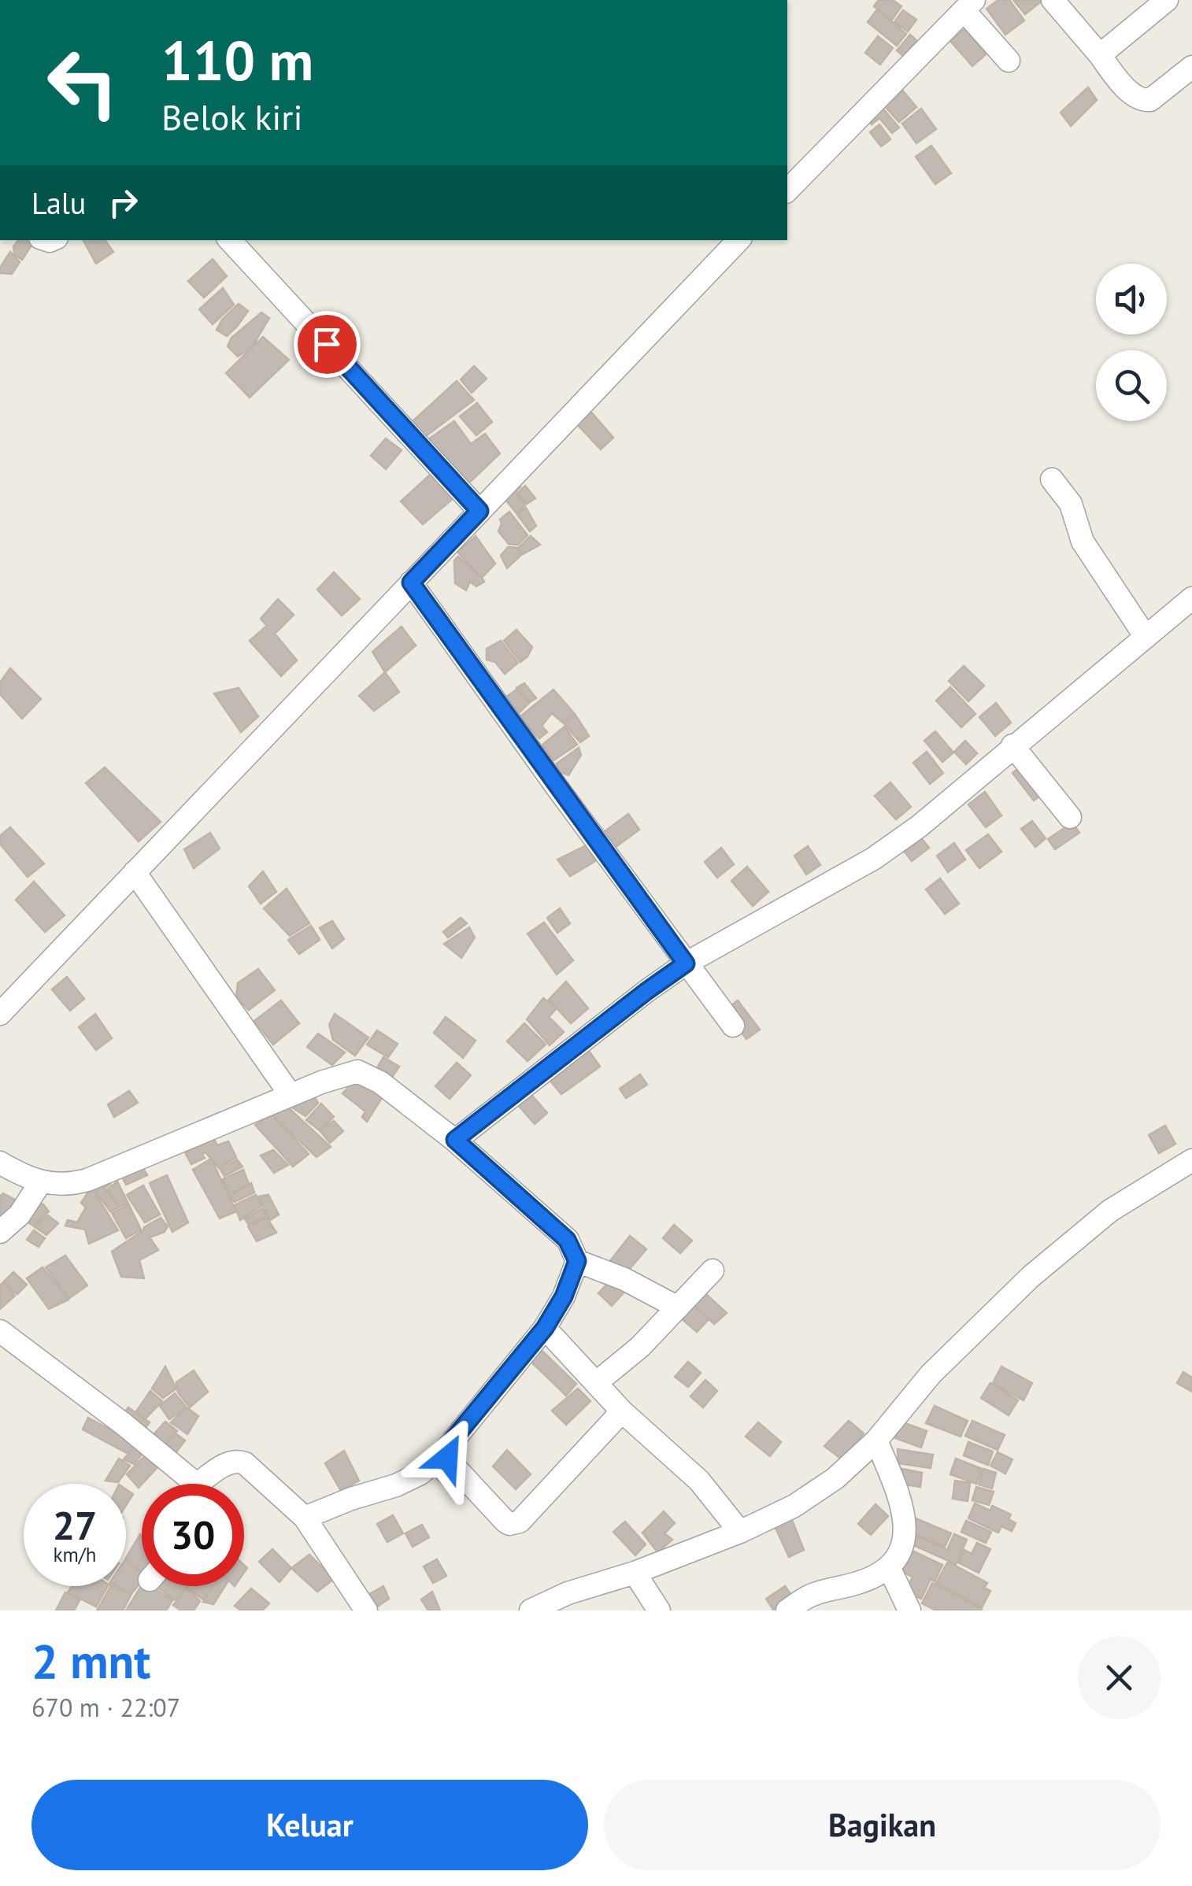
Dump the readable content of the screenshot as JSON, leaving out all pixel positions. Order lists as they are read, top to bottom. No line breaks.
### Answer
{"page":{"turn":["110 m","Belok kiri"],"then":"Lalu","speed":"27 km/h","limit":"30","heading":["2 mnt","670 m · 22:07"],"buttons":["Keluar","Bagikan"]}}
